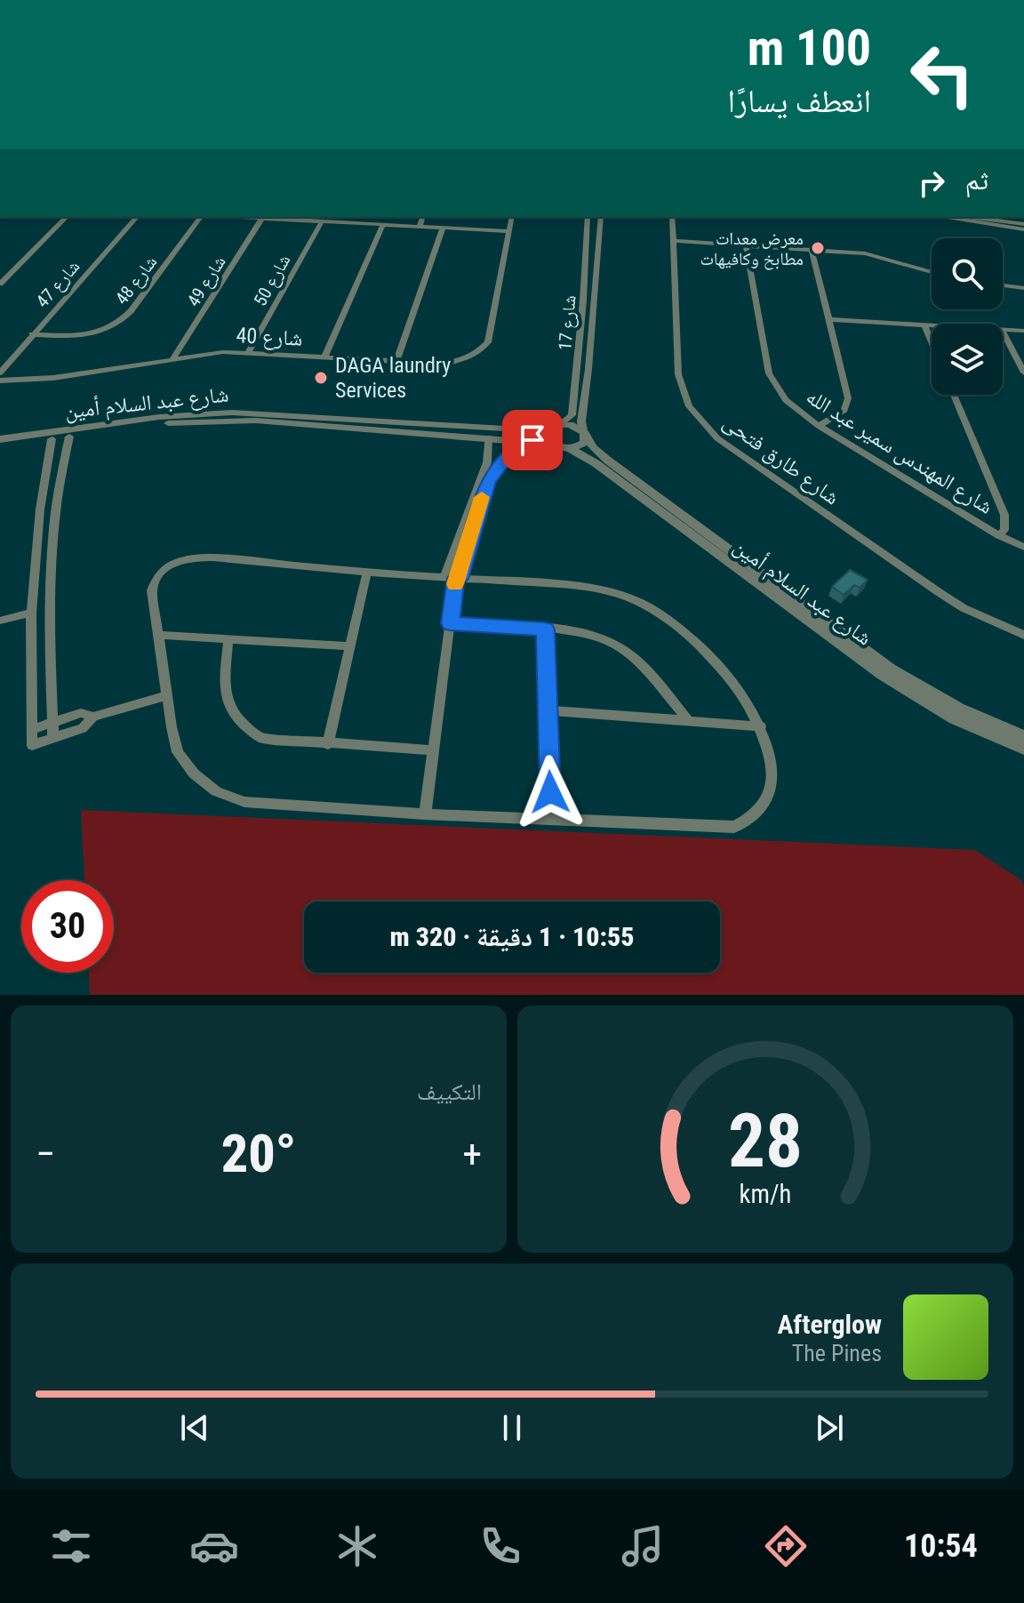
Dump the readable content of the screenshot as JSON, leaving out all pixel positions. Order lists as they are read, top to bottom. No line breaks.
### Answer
{"streets":{"street":["شارع 48","شارع 50","شارع 49","شارع 47","شارع 17","شارع 40","شارع عبد السلام أمين","شارع المهندس سمير عبد الله","شارع طارق فتحى"]},"crossings":[["شارع 48","شارع 47"],["شارع 50","شارع 40"],["شارع 49","شارع 40"],["شارع 17","شارع عبد السلام أمين"]],"places":["معرض معدات مطابخ وكافيهات","DAGA laundry Services"],"page":{"turn":["100 m","انعطف يسارًا"],"then":"ثم","limit":"30","trip":"10:55 · 1 دقيقة · 320 m","tile":"التكييف","heat":["−","20°","+"],"song":["Afterglow","The Pines"],"tabs":"10:54","gauge":["28","km/h"]}}
